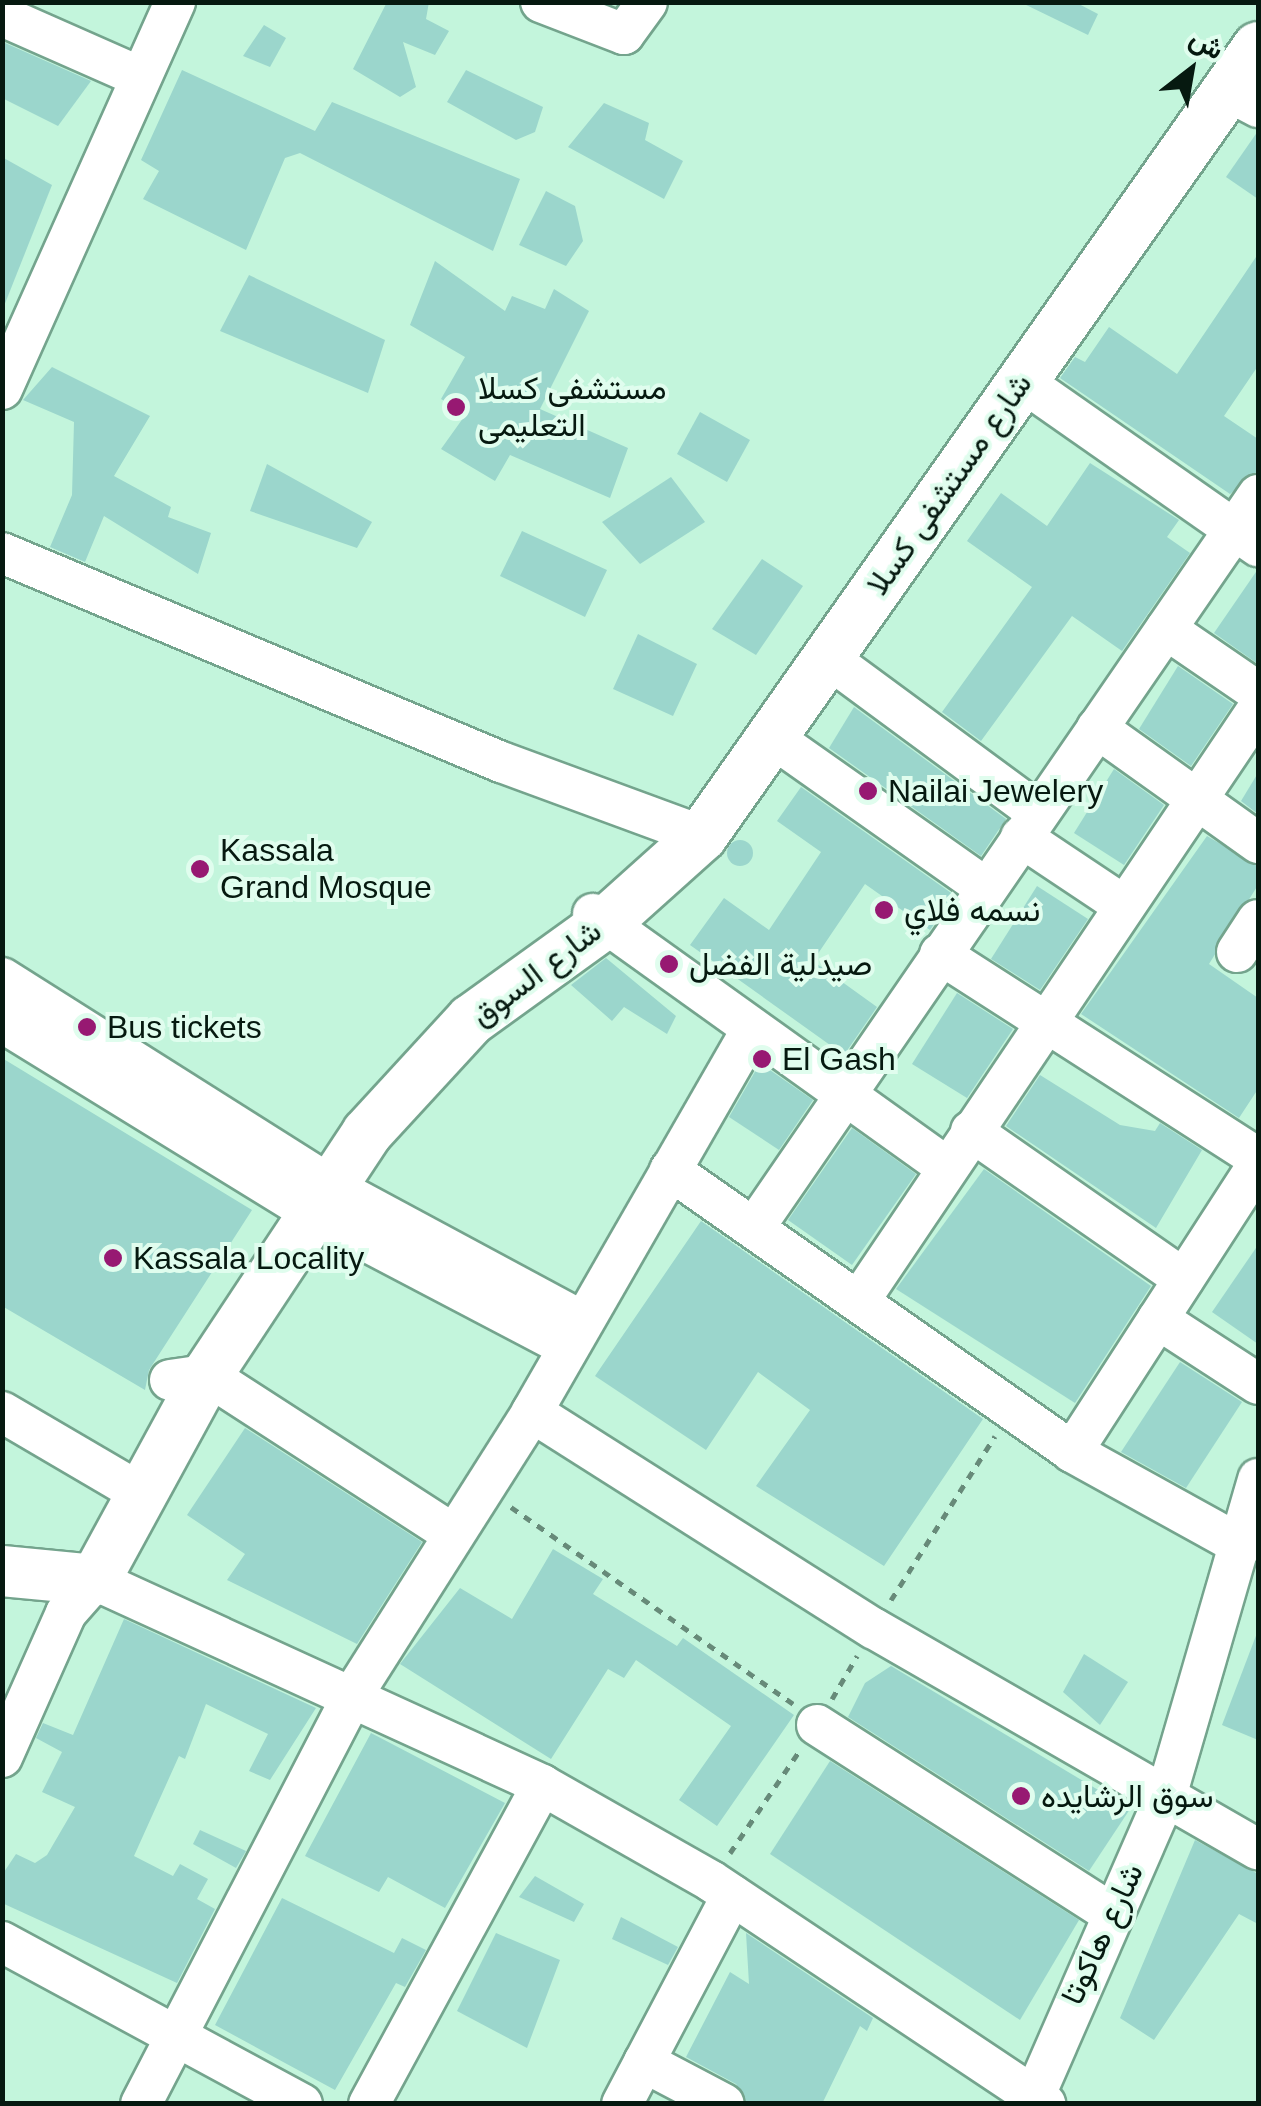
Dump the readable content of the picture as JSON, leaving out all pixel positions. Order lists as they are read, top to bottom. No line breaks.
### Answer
{"streets":{"main road":["شارع مستشفى كسلا","شارع السوق"],"street":["شارع هاكوتا"]},"crossings":[["شارع مستشفى كسلا","شارع السوق"]],"places":["مستشفى كسلا التعليمى","Nailai Jewelery","Kassala Grand Mosque","نسمه فلاي","صيدلية الفضل","Bus tickets","El Gash","Kassala Locality","سوق الرشايده"],"north":"top right"}
